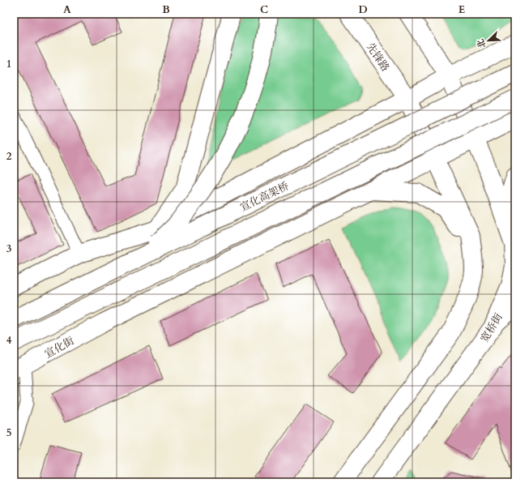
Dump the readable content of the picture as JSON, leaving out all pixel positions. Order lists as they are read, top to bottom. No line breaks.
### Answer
{"streets":{"highway":["先锋路","宣化高架桥","宽桥街","宣化街"]},"crossings":[["宽桥街","宣化街"]],"north":"bottom left","grid":{"columns":["A","B","C","D","E"],"rows":["1","2","3","4","5"]}}
